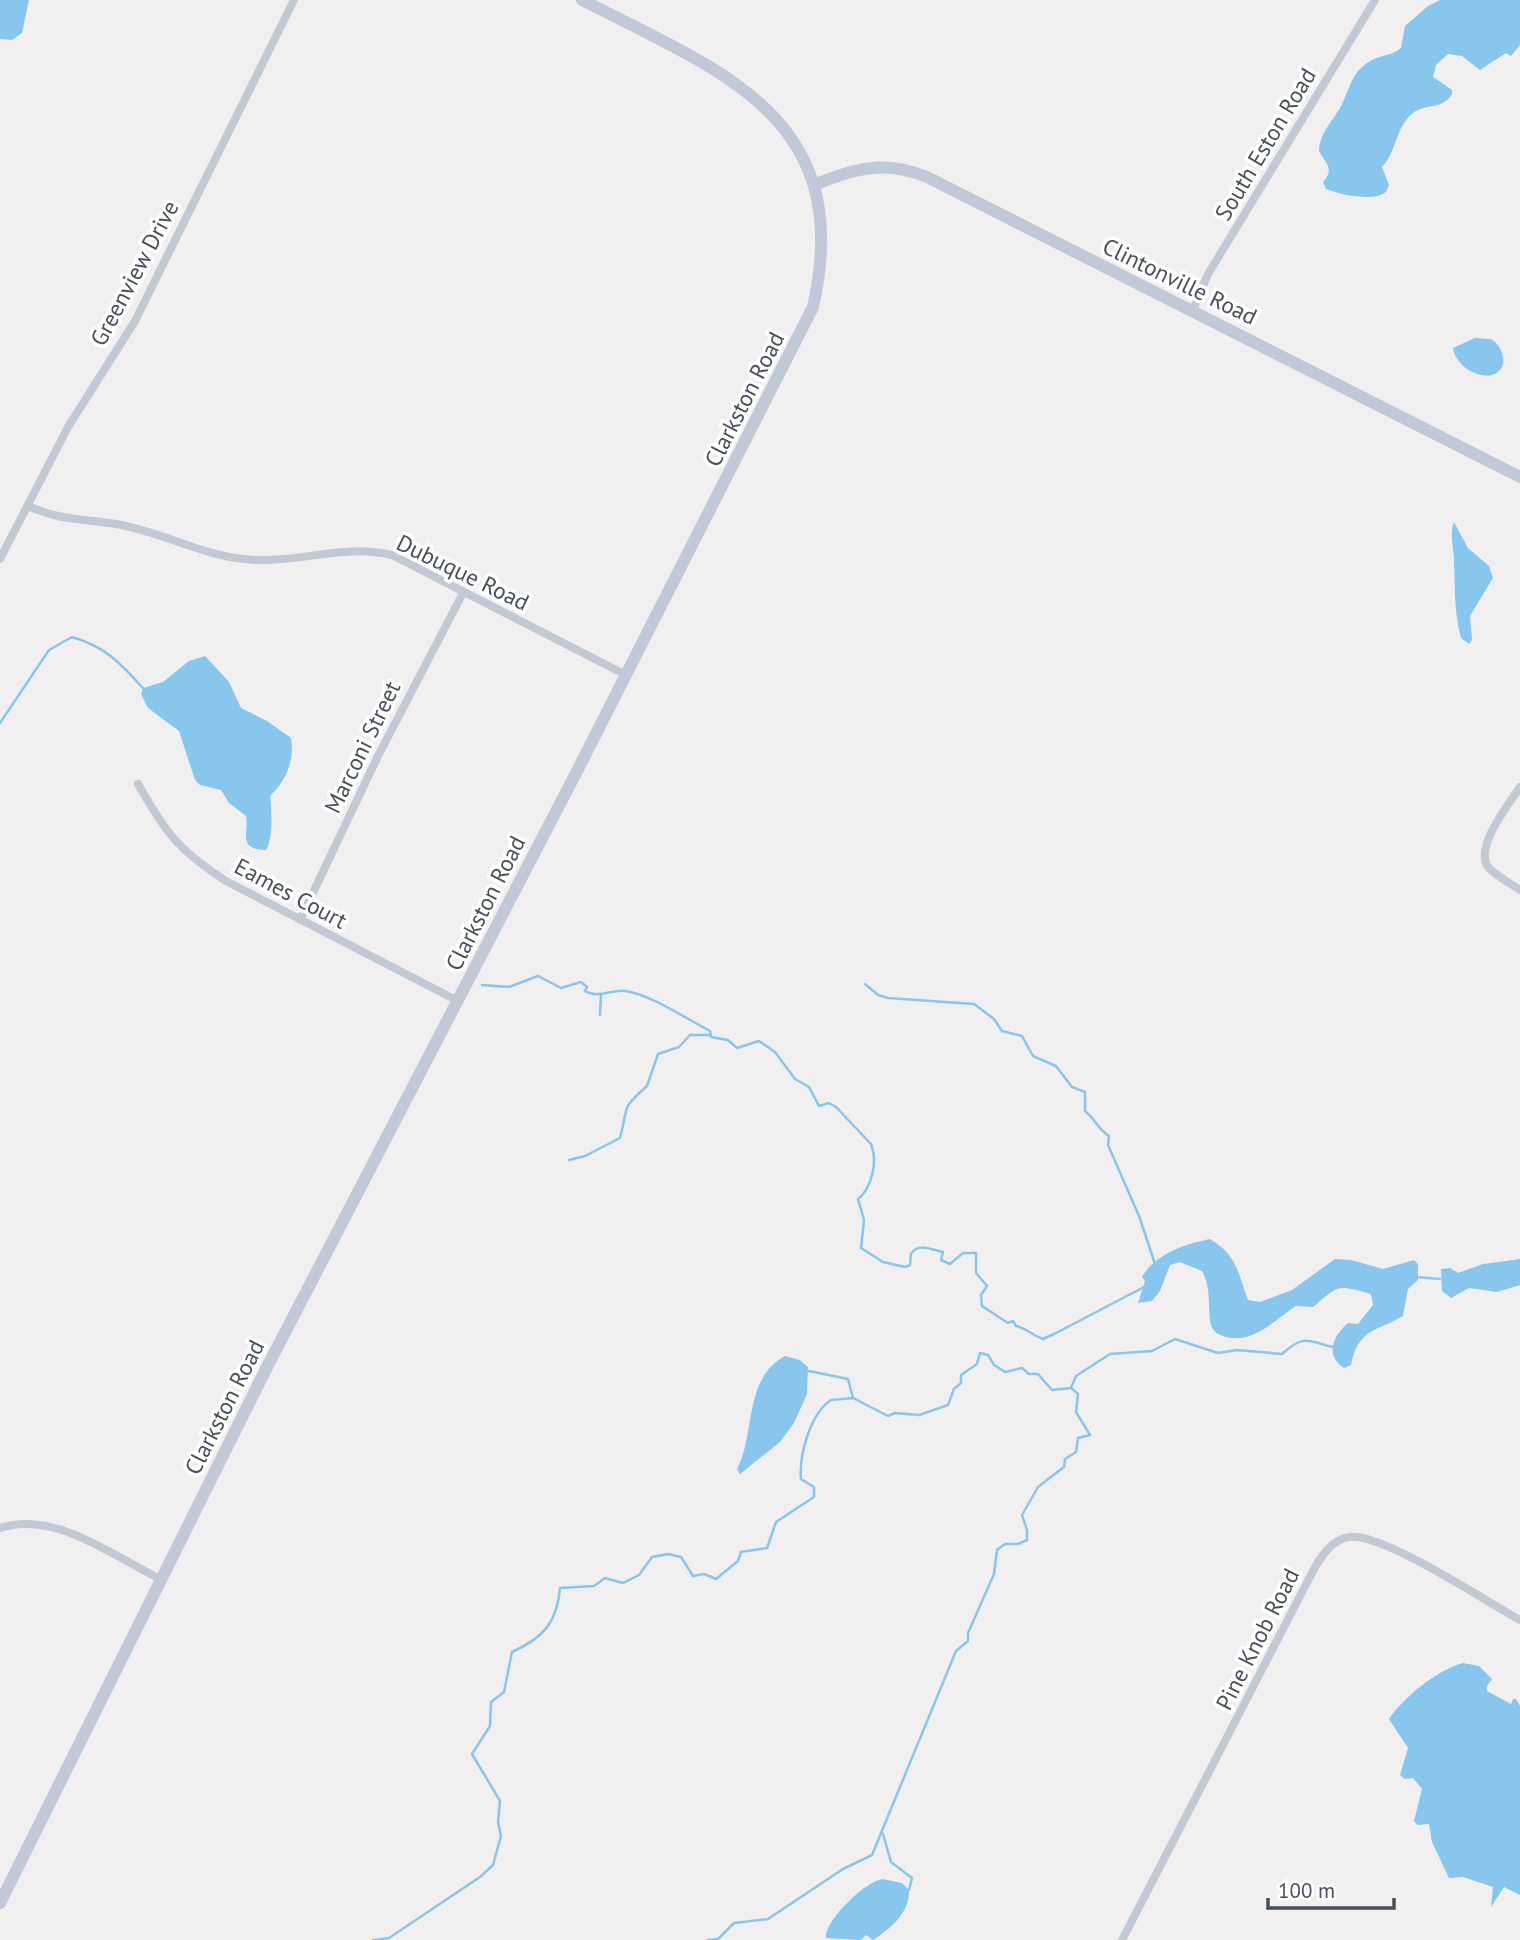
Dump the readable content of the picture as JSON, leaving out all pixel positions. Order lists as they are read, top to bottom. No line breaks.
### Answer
{"streets":{"main road":["Clintonville Road","Clarkston Road"],"street":["South Eston Road","Greenview Drive","Dubuque Road","Marconi Street","Eames Court","Pine Knob Road"]},"crossings":[["South Eston Road","Clintonville Road"],["Greenview Drive","Dubuque Road"],["Clintonville Road","Clarkston Road"],["Clarkston Road","Dubuque Road"],["Clarkston Road","Eames Court"],["Dubuque Road","Marconi Street"],["Marconi Street","Eames Court"]],"scale_bar":"100 m"}
